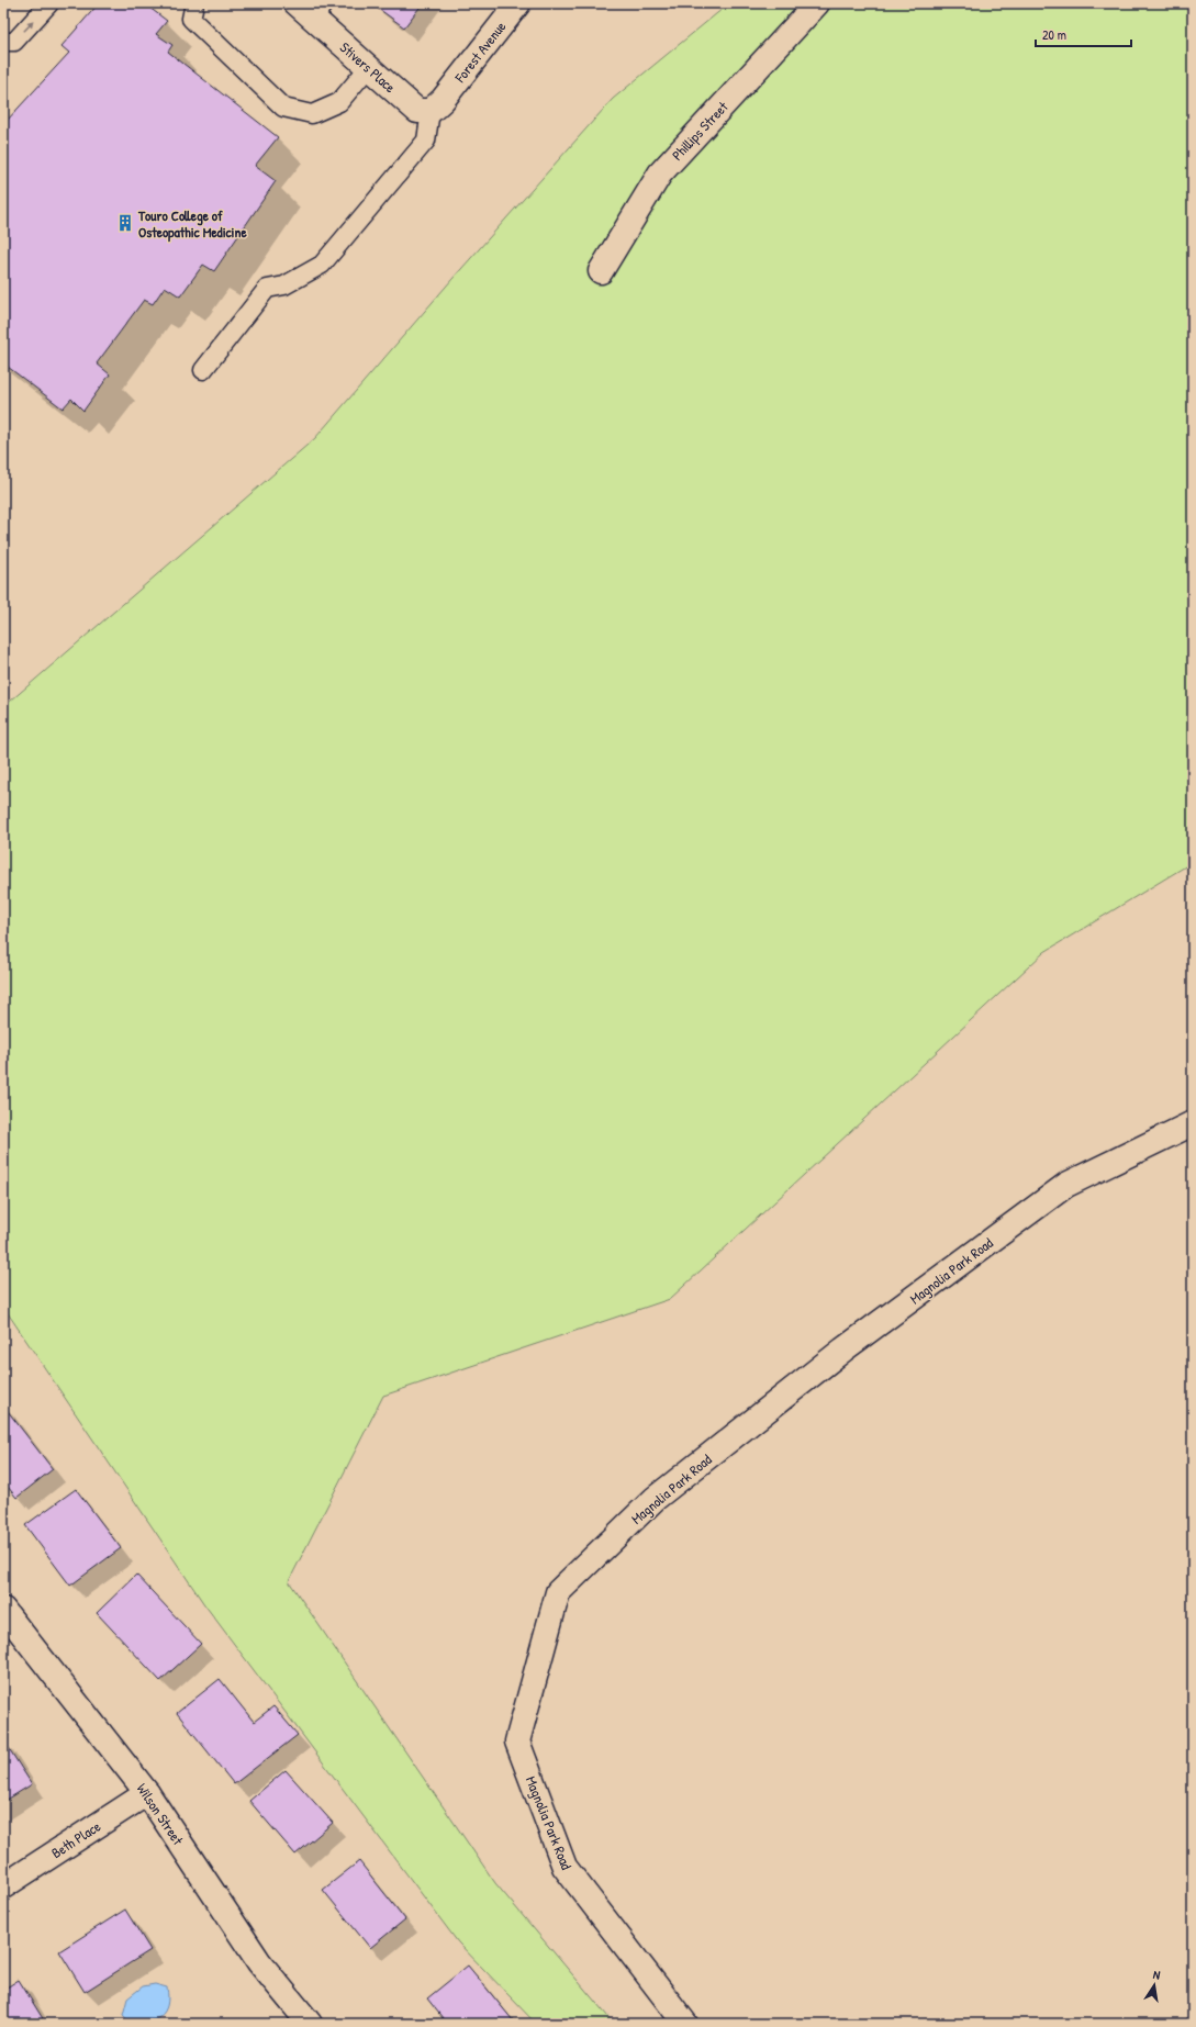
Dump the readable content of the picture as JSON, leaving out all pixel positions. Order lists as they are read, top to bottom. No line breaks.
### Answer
{"streets":{"street":["Forest Avenue","Stivers Place","Phillips Street","Magnolia Park Road","Wilson Street","Beth Place"]},"crossings":[["Forest Avenue","Stivers Place"],["Wilson Street","Beth Place"]],"places":{"building":["Touro College of Osteopathic Medicine"]},"scale_bar":"20 m","north":"top"}
